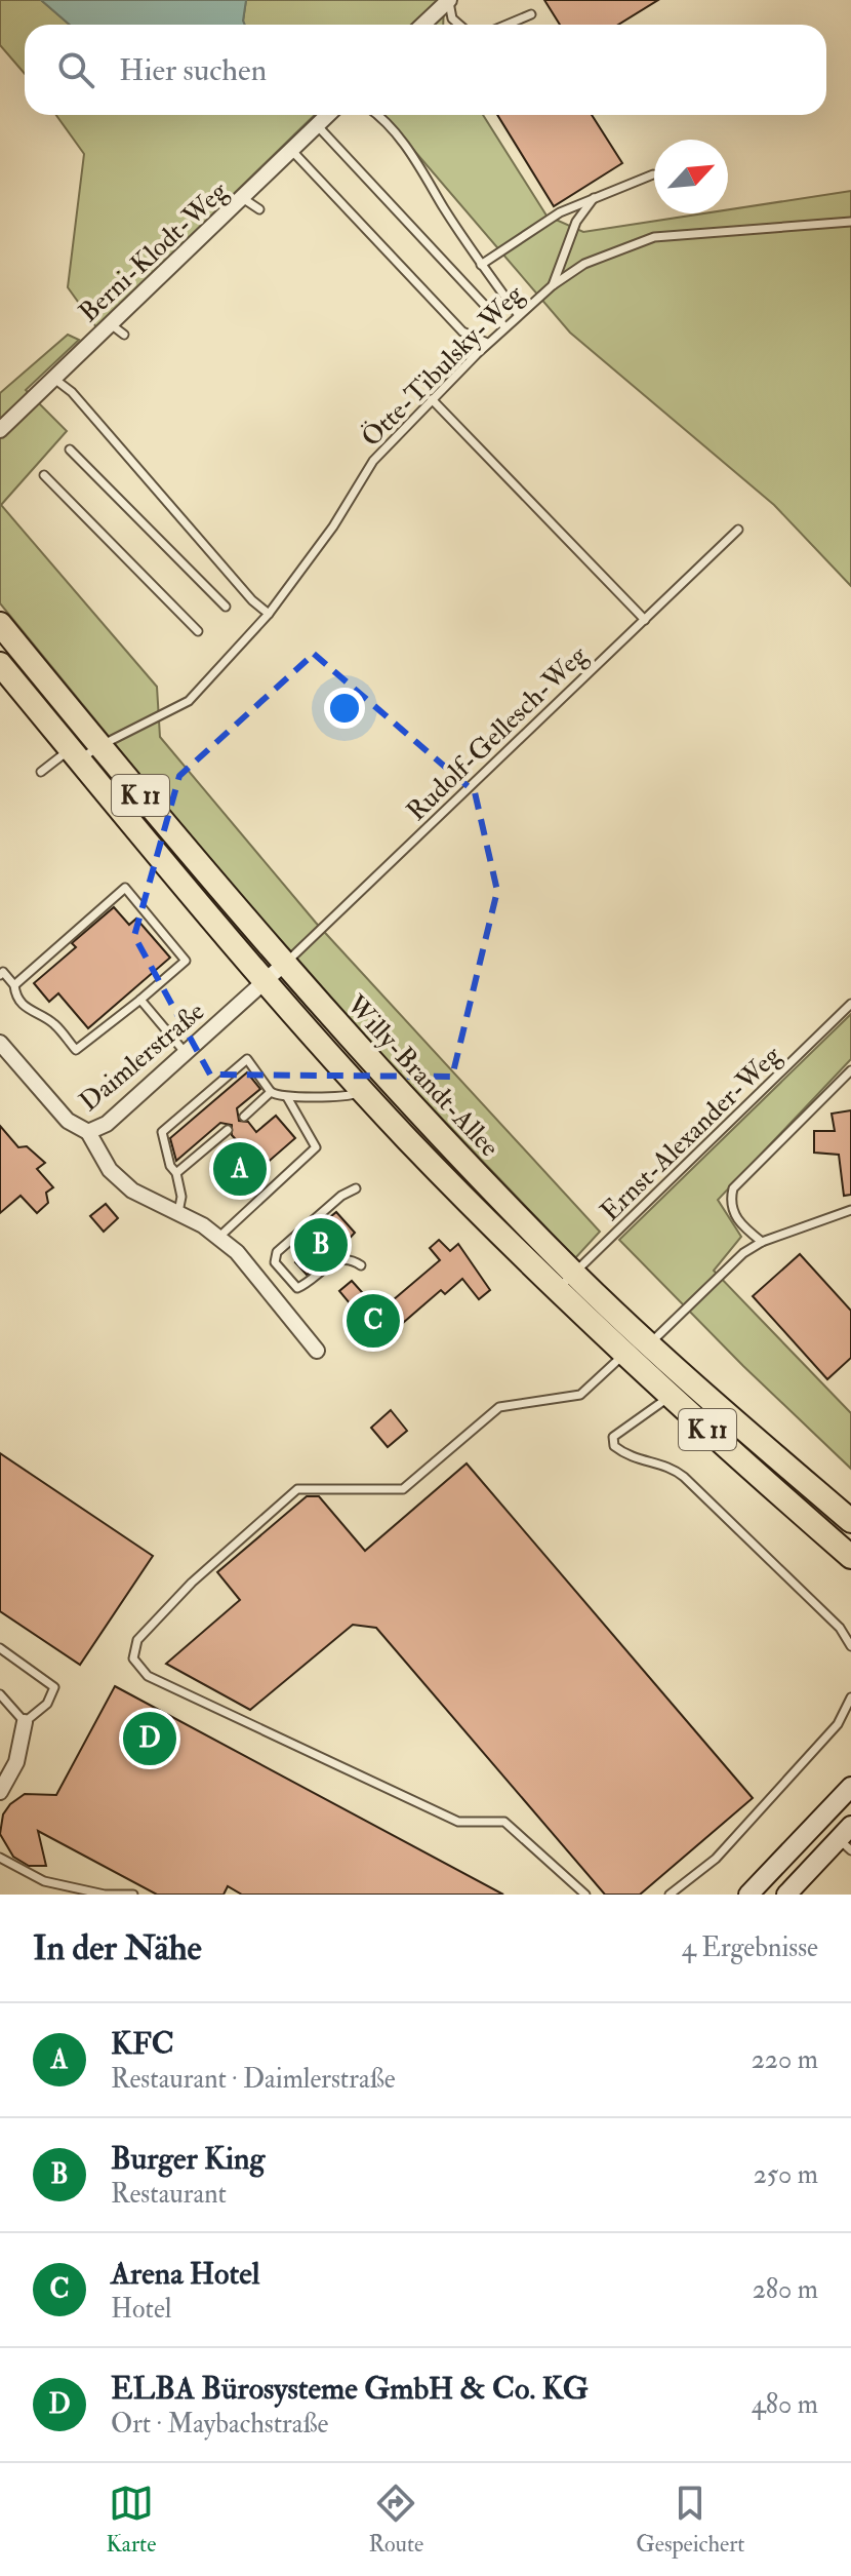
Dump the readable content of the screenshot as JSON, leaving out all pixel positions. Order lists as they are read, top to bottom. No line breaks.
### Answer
{"streets":{"main road":["K 11","Willy-Brandt-Allee"],"street":["Berni-Klodt-Weg","Daimlerstraße"],"lane":["Ötte-Tibulsky-Weg","Rudolf-Gellesch-Weg","Ernst-Alexander-Weg"]},"crossings":[["Ötte-Tibulsky-Weg","Willy-Brandt-Allee"],["Rudolf-Gellesch-Weg","Daimlerstraße"],["Rudolf-Gellesch-Weg","Willy-Brandt-Allee"],["Daimlerstraße","Willy-Brandt-Allee"],["Willy-Brandt-Allee","Ernst-Alexander-Weg"]],"north":"top right","page":{"search":"Hier suchen","pins":["A","B","C","D"],"heading":["In der Nähe","4 Ergebnisse"],"list":[{"mark":"A","name":"KFC","note":"Restaurant · Daimlerstraße","value":"220 m"},{"mark":"B","name":"Burger King","note":"Restaurant","value":"250 m"},{"mark":"C","name":"Arena Hotel","note":"Hotel","value":"280 m"},{"mark":"D","name":"ELBA Bürosysteme GmbH & Co. KG","note":"Ort · Maybachstraße","value":"480 m"}],"nav":["Karte","Route","Gespeichert"]}}
